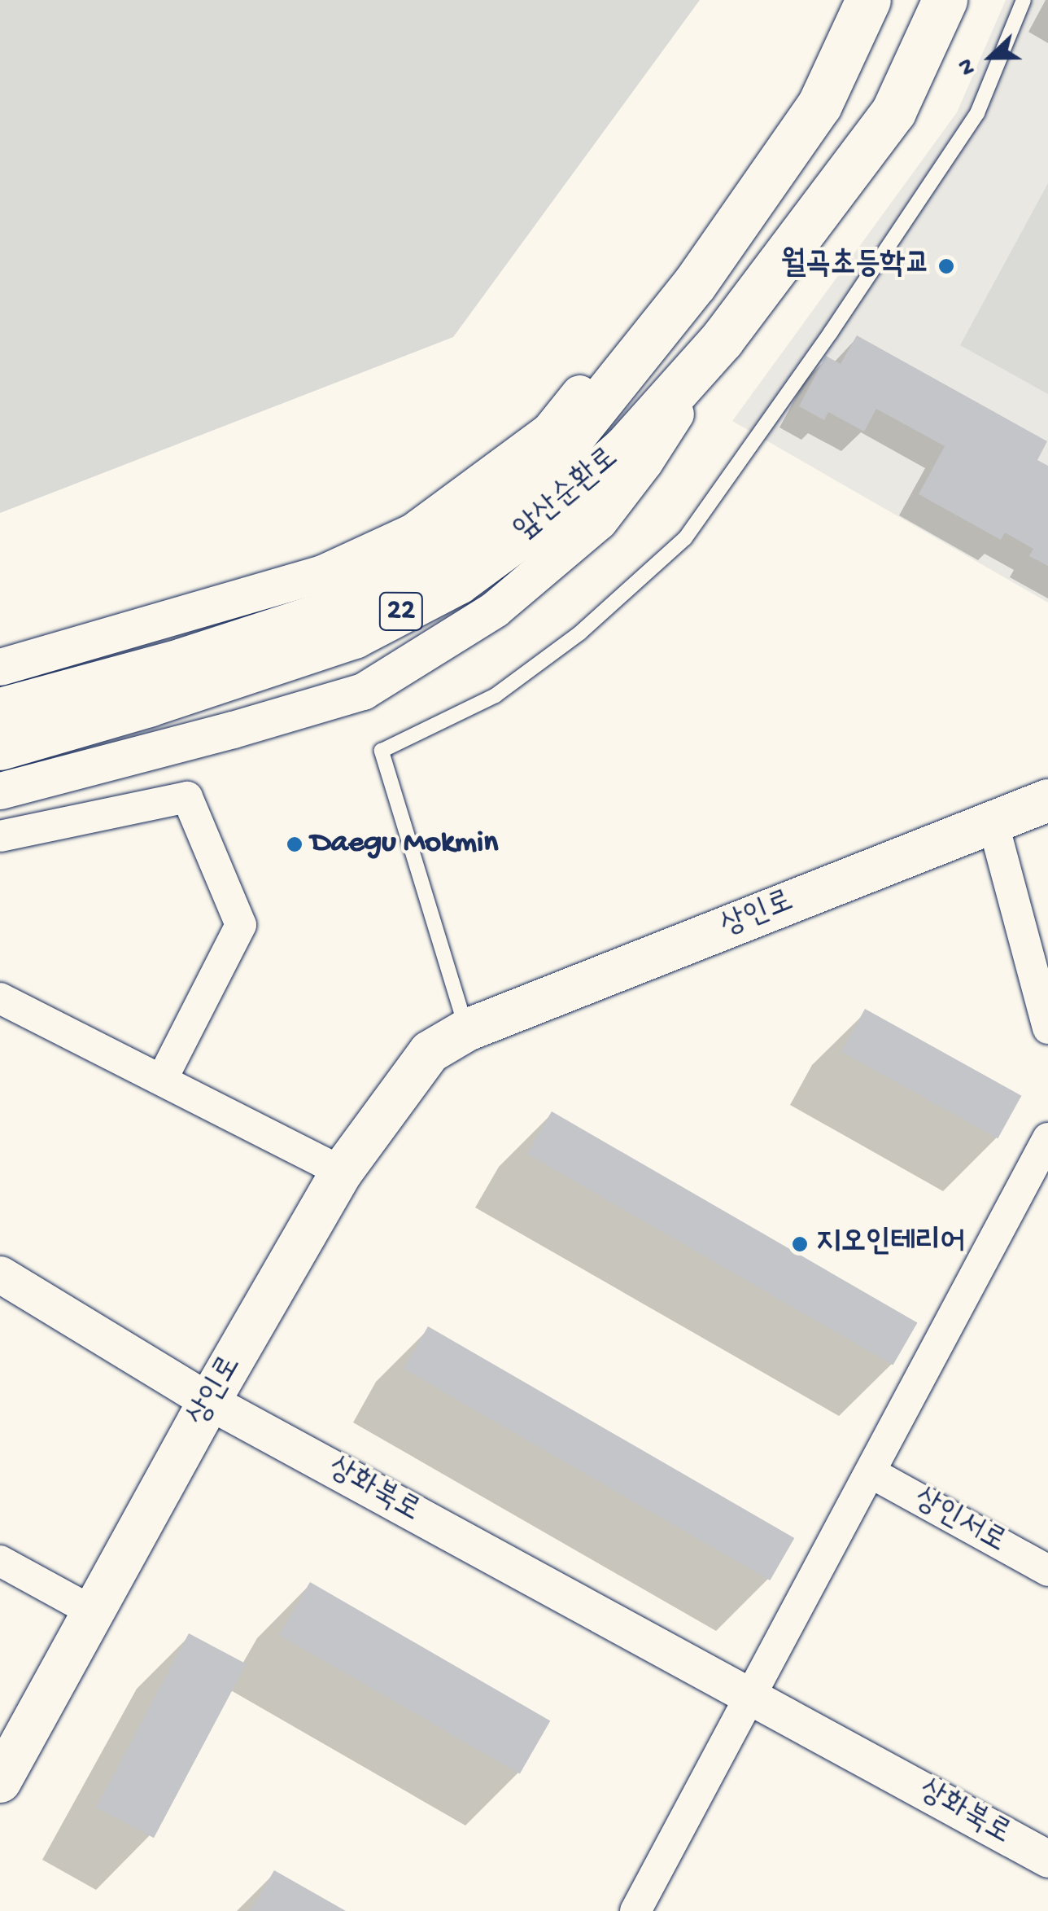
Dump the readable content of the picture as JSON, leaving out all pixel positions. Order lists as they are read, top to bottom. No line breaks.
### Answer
{"streets":{"highway":["앞산순환로","22"],"main road":["상인로"],"street":["상화북로","상인서로"]},"crossings":[["상인로","상화북로"]],"places":["월곡초등학교","Daegu Mokmin","지오인테리어"],"north":"left"}
